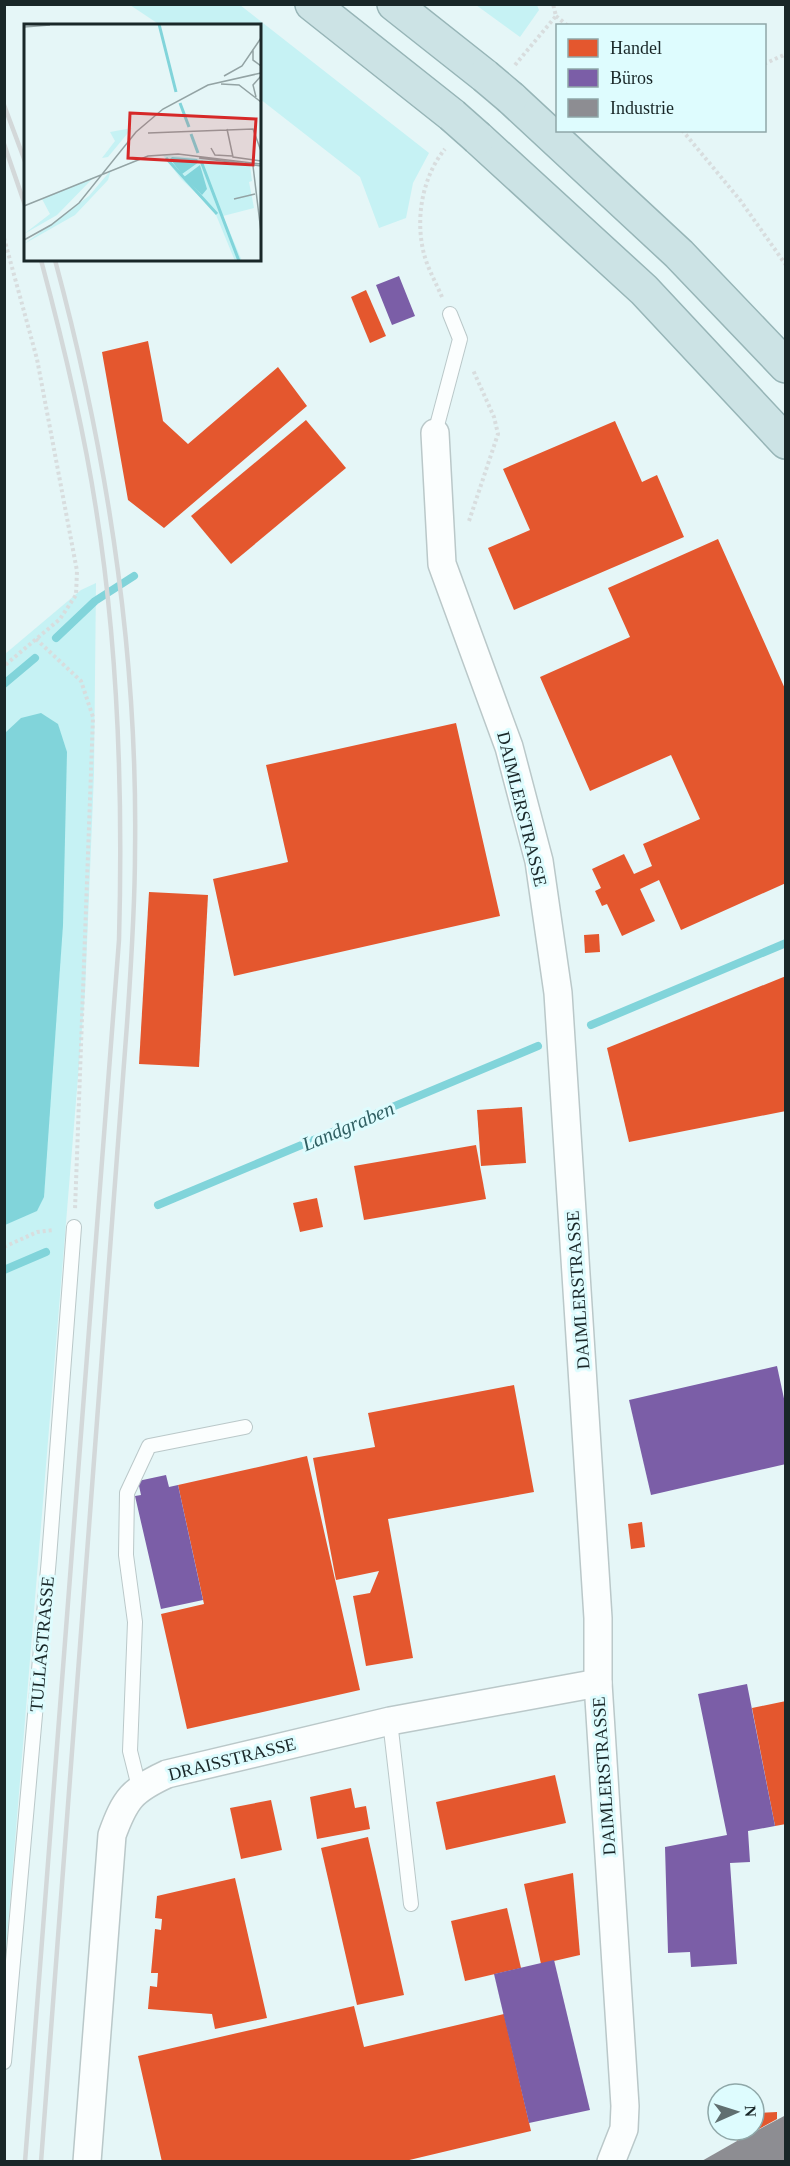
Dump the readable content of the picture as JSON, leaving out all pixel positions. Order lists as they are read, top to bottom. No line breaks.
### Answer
{"streets":{"street":["DAIMLERSTRASSE","DRAISSTRASSE"],"lane":["TULLASTRASSE"]},"crossings":[["DAIMLERSTRASSE","DRAISSTRASSE"]],"water":["Landgraben"],"legend":["Handel","Büros","Industrie"],"north":"right"}
